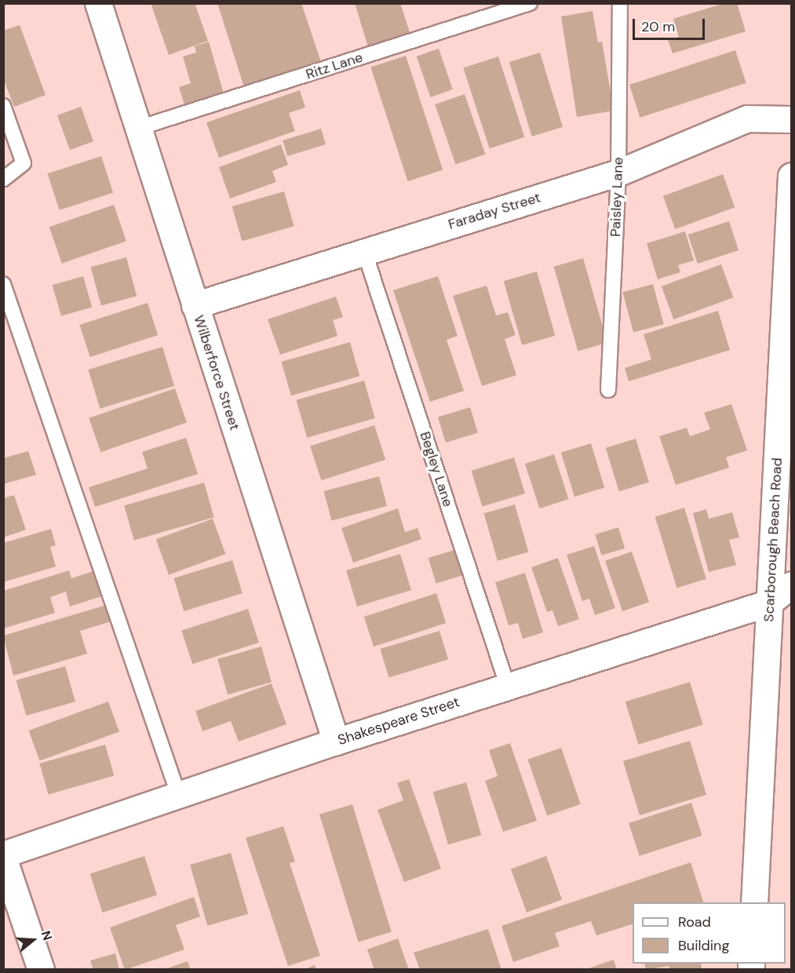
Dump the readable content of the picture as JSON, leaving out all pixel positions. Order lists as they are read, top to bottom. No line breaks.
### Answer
{"streets":{"street":["Faraday Street","Wilberforce Street","Scarborough Beach Road","Shakespeare Street"],"lane":["Ritz Lane","Paisley Lane","Begley Lane"]},"crossings":[["Ritz Lane","Wilberforce Street"],["Paisley Lane","Faraday Street"],["Faraday Street","Wilberforce Street"],["Faraday Street","Begley Lane"],["Wilberforce Street","Shakespeare Street"],["Begley Lane","Shakespeare Street"],["Scarborough Beach Road","Shakespeare Street"]],"legend":["Road","Building"],"scale_bar":"20 m","north":"right"}
